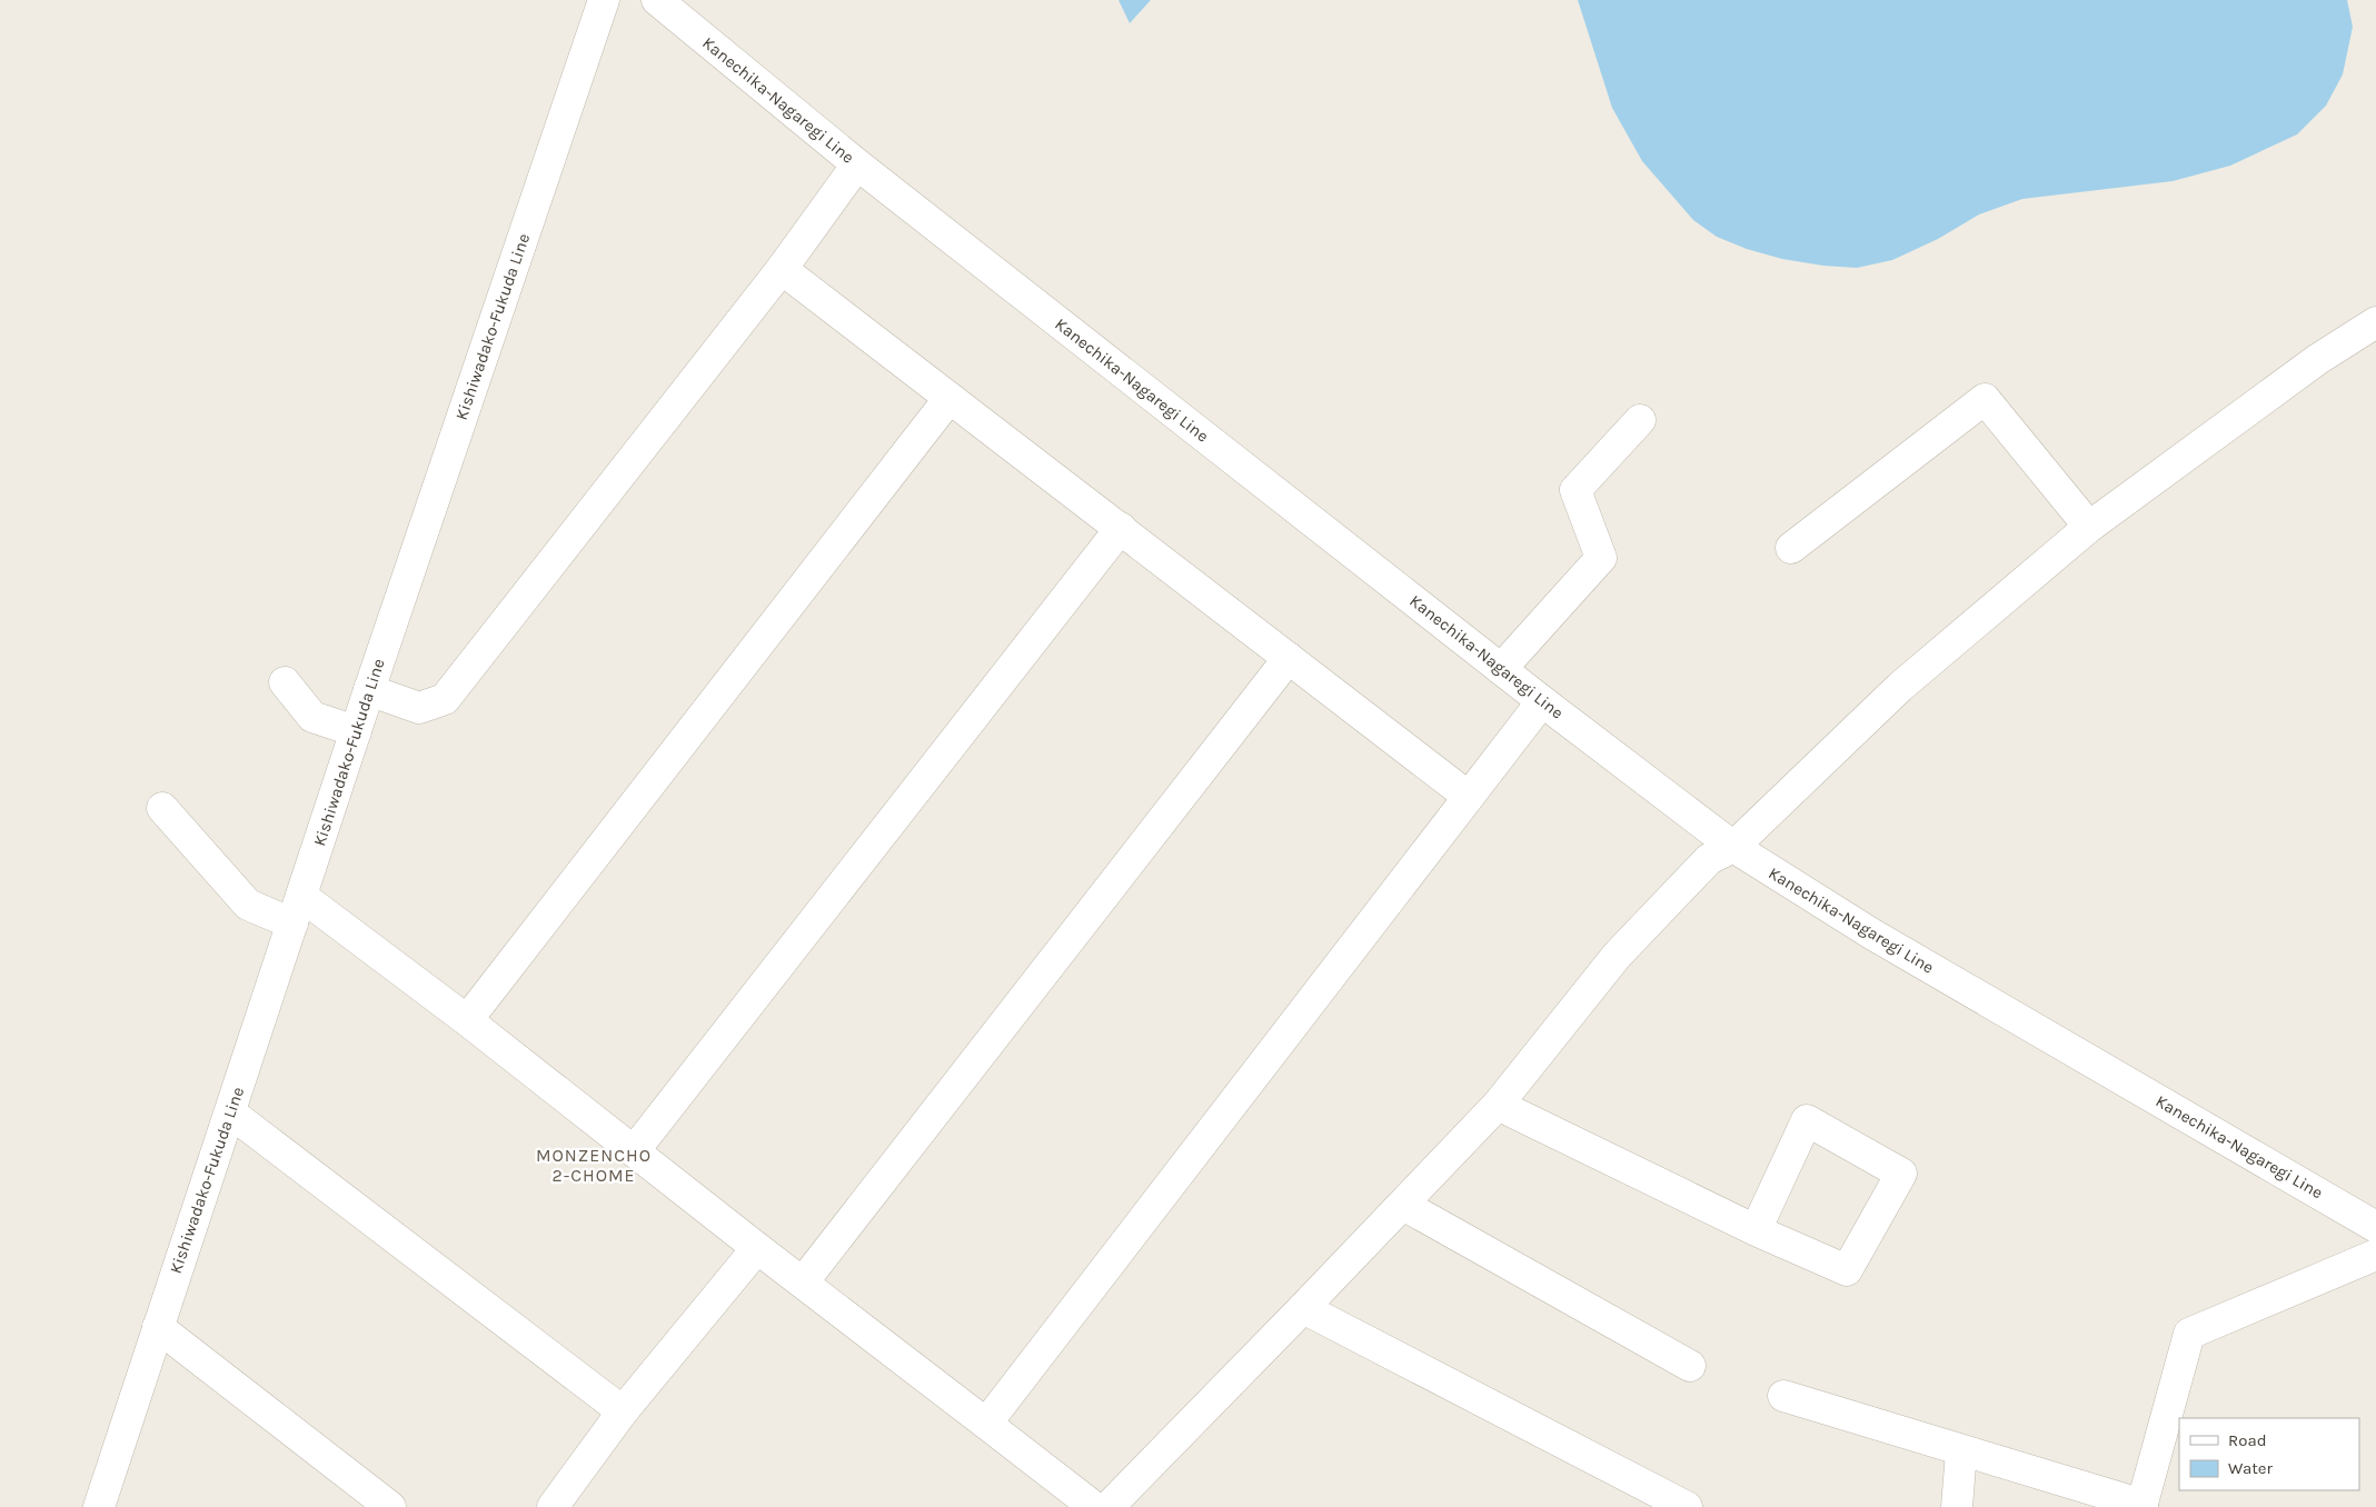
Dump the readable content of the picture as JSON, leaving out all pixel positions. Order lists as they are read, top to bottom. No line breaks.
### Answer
{"streets":{"street":["Kanechika-Nagaregi Line","Kishiwadako-Fukuda Line"]},"districts":["MONZENCHO 2-CHOME"],"legend":["Road","Water"]}
